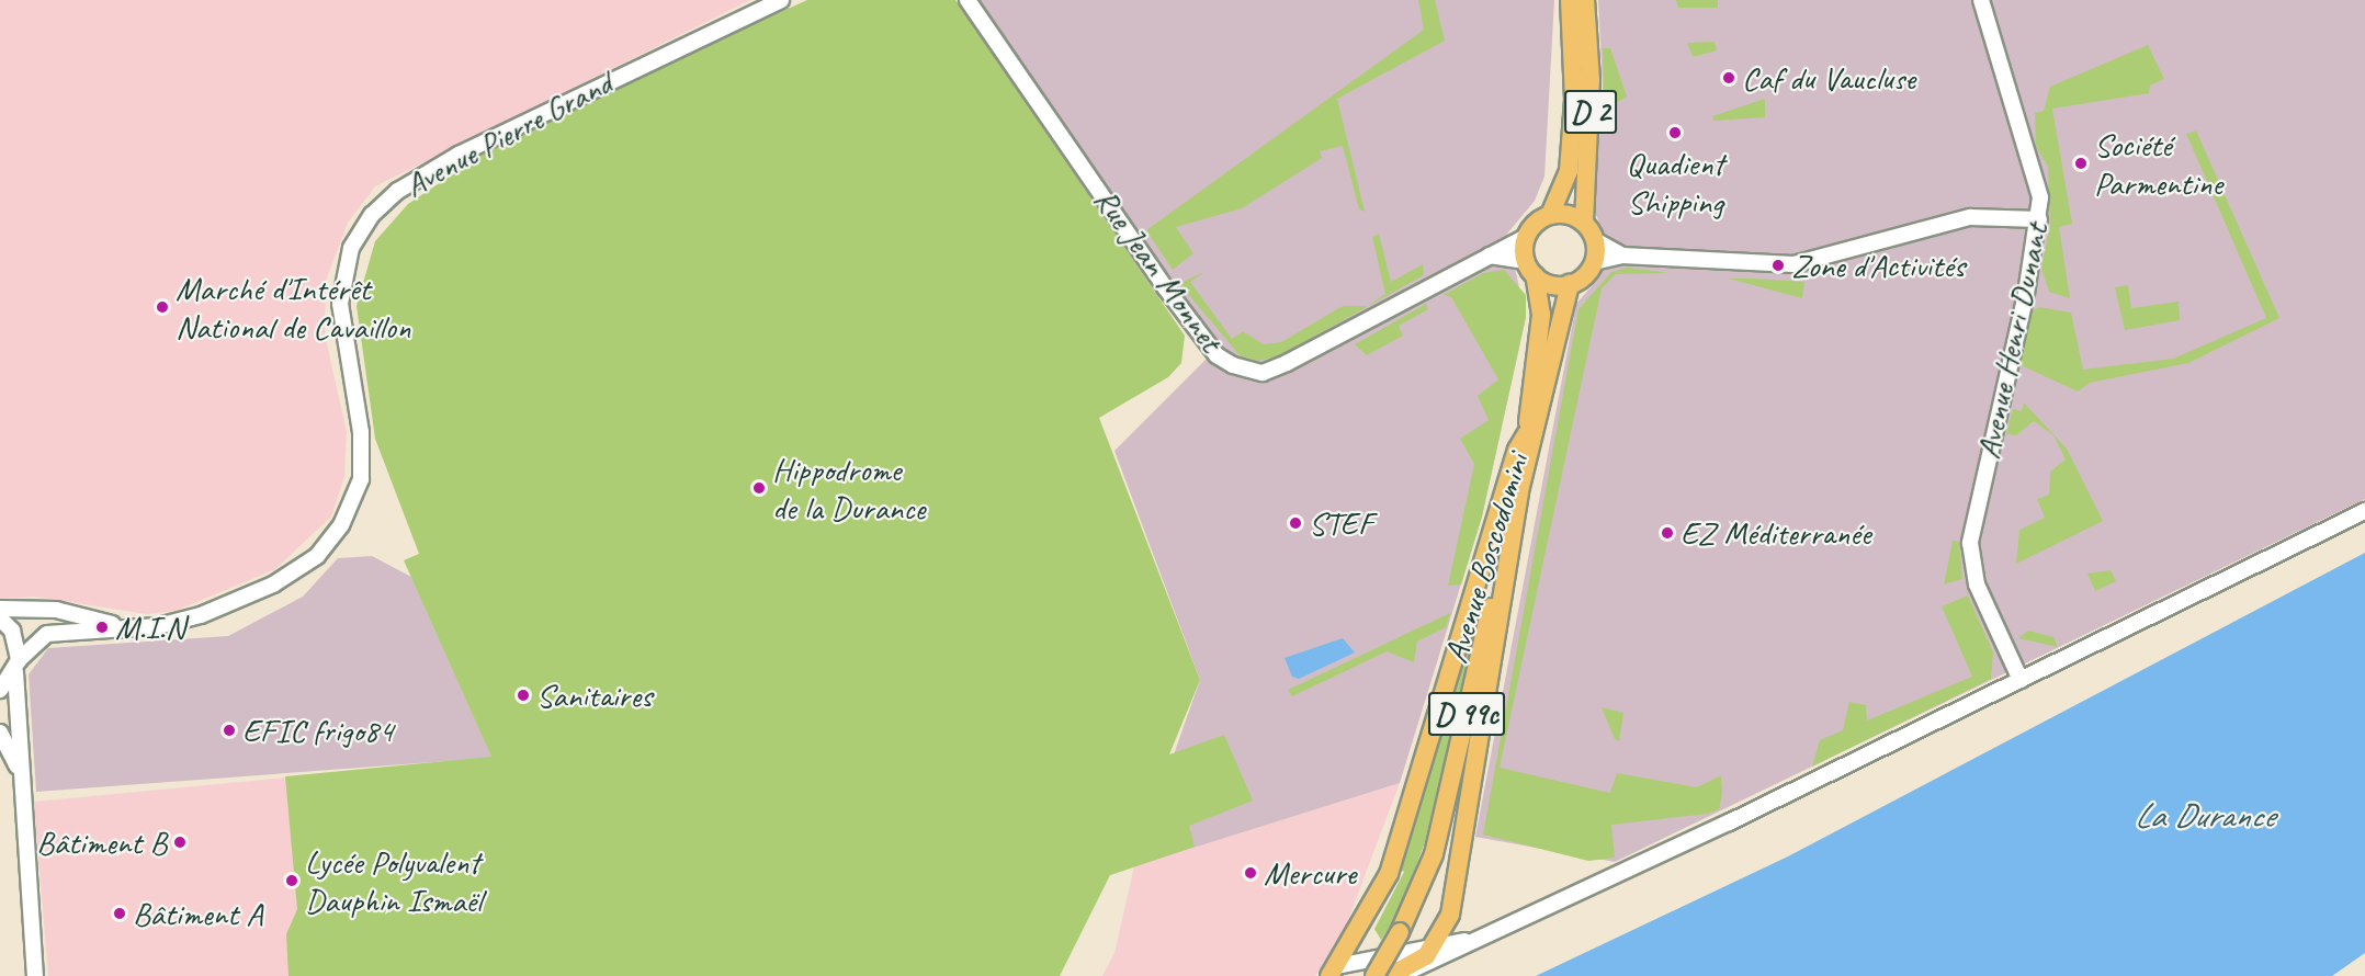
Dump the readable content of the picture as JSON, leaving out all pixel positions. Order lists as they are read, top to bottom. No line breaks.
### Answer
{"streets":{"main road":["D 2","Avenue Boscodomini","D 99c"],"street":["Avenue Pierre Grand","Rue Jean Monnet","Avenue Henri Dunant"]},"crossings":[["D 2","Rue Jean Monnet"],["D 2","Avenue Boscodomini"],["Rue Jean Monnet","Avenue Boscodomini"],["Avenue Boscodomini","D 99c"]],"water":["La Durance"],"places":["Caf du Vaucluse","Quadient Shipping","Société Parmentine","Zone d'Activités","Marché d'Intérêt National de Cavaillon","Hippodrome de la Durance","STEF","EZ Méditerranée","M.I.N","Sanitaires","EFIC frigo84","Bâtiment B","Mercure","Lycée Polyvalent Dauphin Ismaël","Bâtiment A"]}
